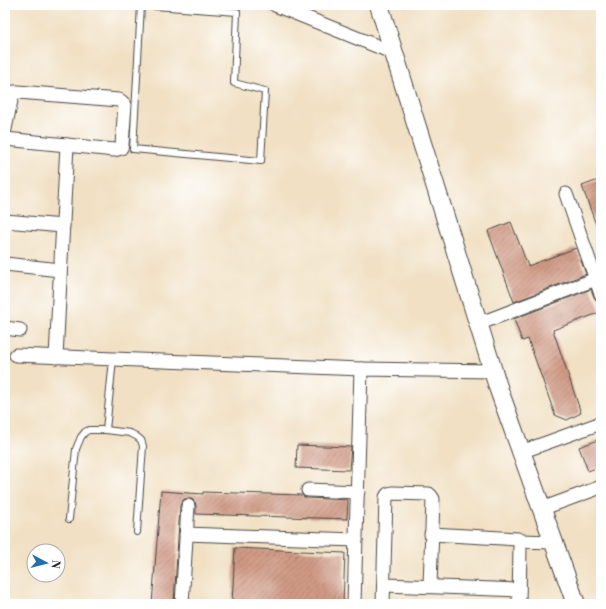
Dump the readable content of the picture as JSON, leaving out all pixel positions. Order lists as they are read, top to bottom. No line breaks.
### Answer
{"north":"right"}
